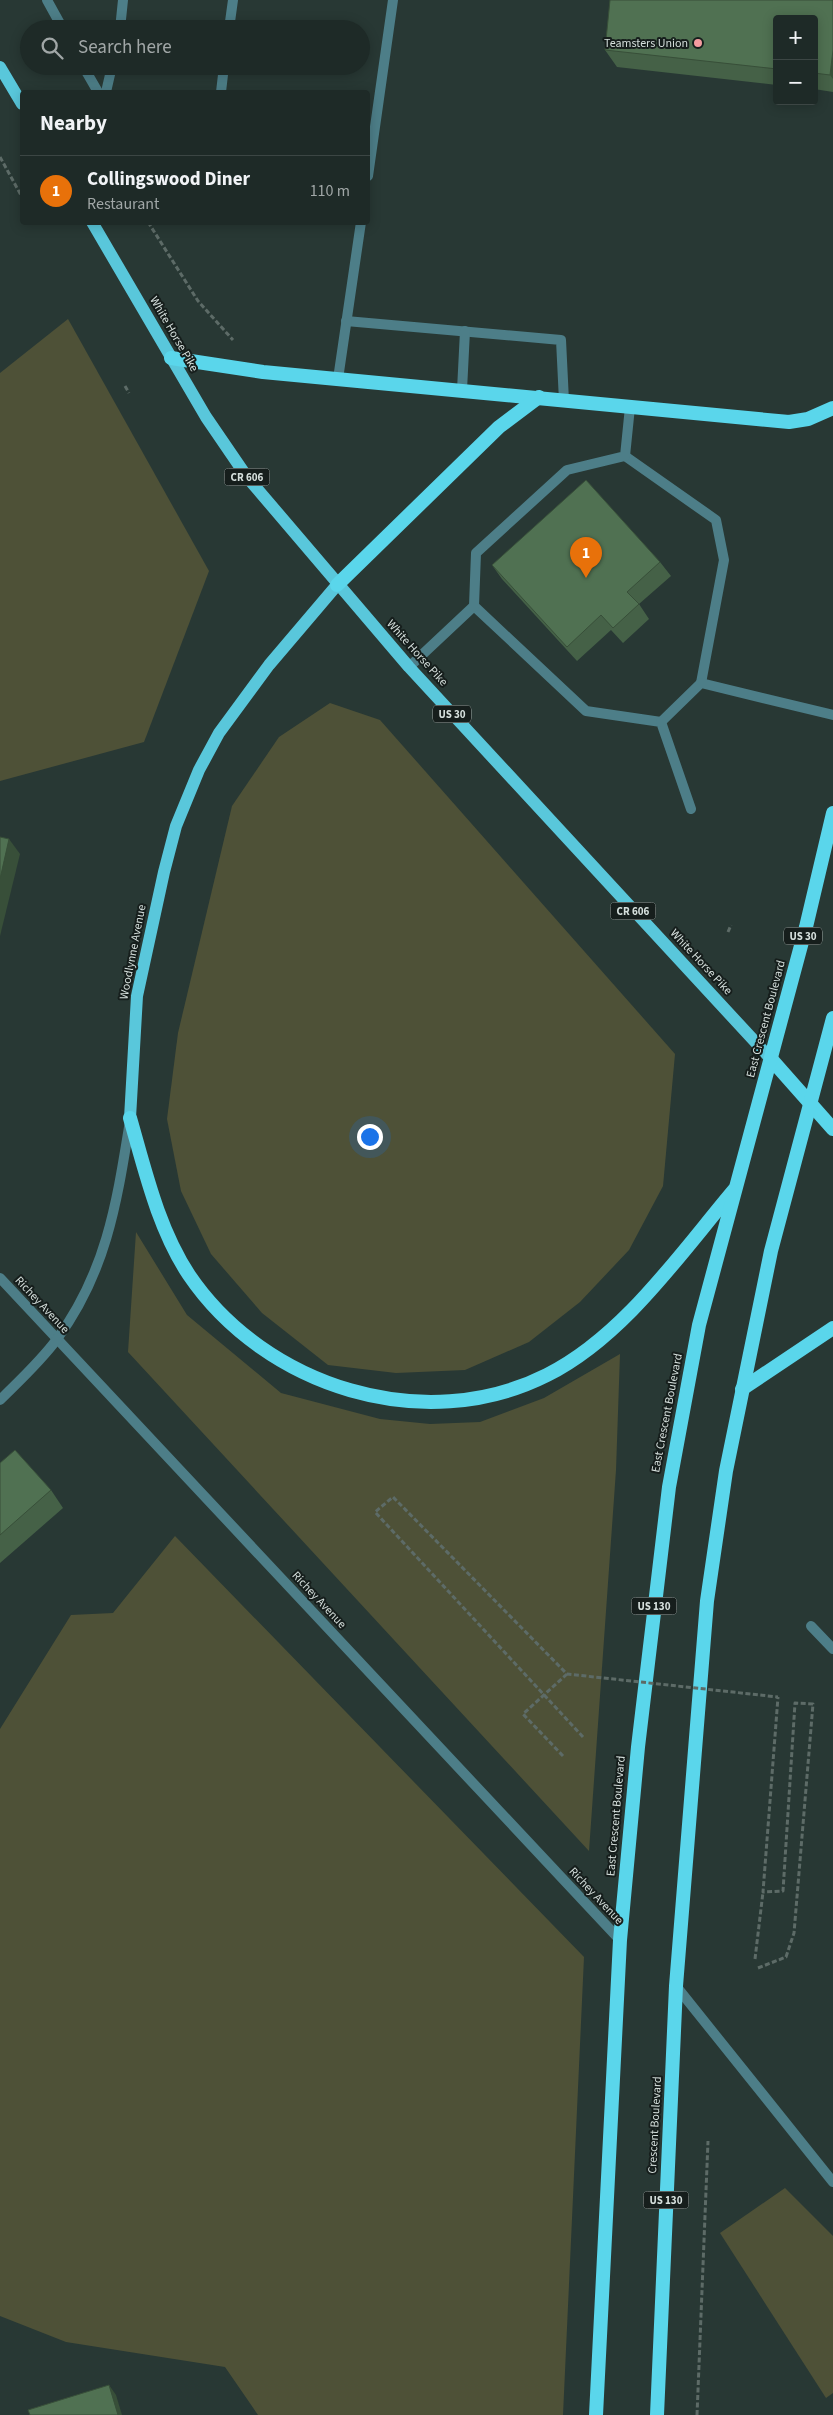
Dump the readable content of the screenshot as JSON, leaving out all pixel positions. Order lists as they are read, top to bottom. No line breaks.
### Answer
{"streets":{"highway":["White Horse Pike","US 30","East Crescent Boulevard","US 130","Crescent Boulevard"],"main road":["CR 606","Woodlynne Avenue"],"street":["Richey Avenue"]},"crossings":[["White Horse Pike","Woodlynne Avenue"],["White Horse Pike","East Crescent Boulevard"],["White Horse Pike","US 130"],["Woodlynne Avenue","Richey Avenue"],["East Crescent Boulevard","Richey Avenue"],["US 130","Crescent Boulevard"]],"places":["Teamsters Union"],"page":{"map_buttons":["+","−"],"search":"Search here","heading":"Nearby","list":[{"mark":"1","name":"Collingswood Diner","note":"Restaurant","value":"110 m"}],"pins":"1"}}
